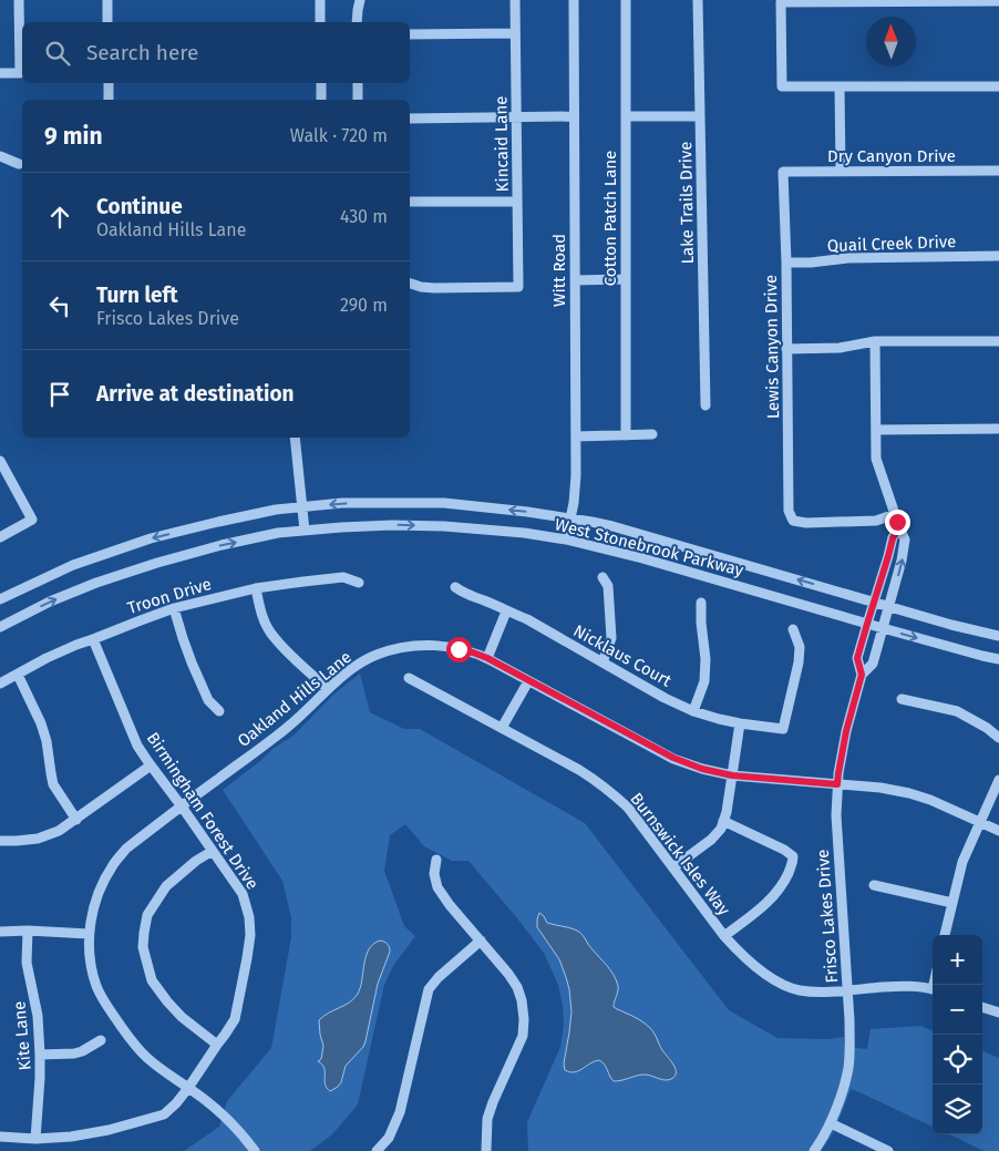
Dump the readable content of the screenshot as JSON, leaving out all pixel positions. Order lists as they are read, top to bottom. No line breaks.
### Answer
{"streets":{"street":["Kincaid Lane","Dry Canyon Drive","Lake Trails Drive","Cotton Patch Lane","Quail Creek Drive","Witt Road","Lewis Canyon Drive","West Stonebrook Parkway","Troon Drive","Nicklaus Court","Oakland Hills Lane","Birmingham Forest Drive","Burnswick Isles Way","Frisco Lakes Drive","Kite Lane"]},"crossings":[["Dry Canyon Drive","Lewis Canyon Drive"],["Quail Creek Drive","Lewis Canyon Drive"],["Witt Road","West Stonebrook Parkway"],["Lewis Canyon Drive","Frisco Lakes Drive"],["West Stonebrook Parkway","Frisco Lakes Drive"],["Troon Drive","Birmingham Forest Drive"],["Oakland Hills Lane","Birmingham Forest Drive"],["Oakland Hills Lane","Frisco Lakes Drive"],["Birmingham Forest Drive","Kite Lane"],["Burnswick Isles Way","Frisco Lakes Drive"]],"north":"top","page":{"search":"Search here","heading":["9 min","Walk · 720 m"],"list":[["Continue","Oakland Hills Lane","430 m"],["Turn left","Frisco Lakes Drive","290 m"],"Arrive at destination"],"map_buttons":["+","−"]}}
